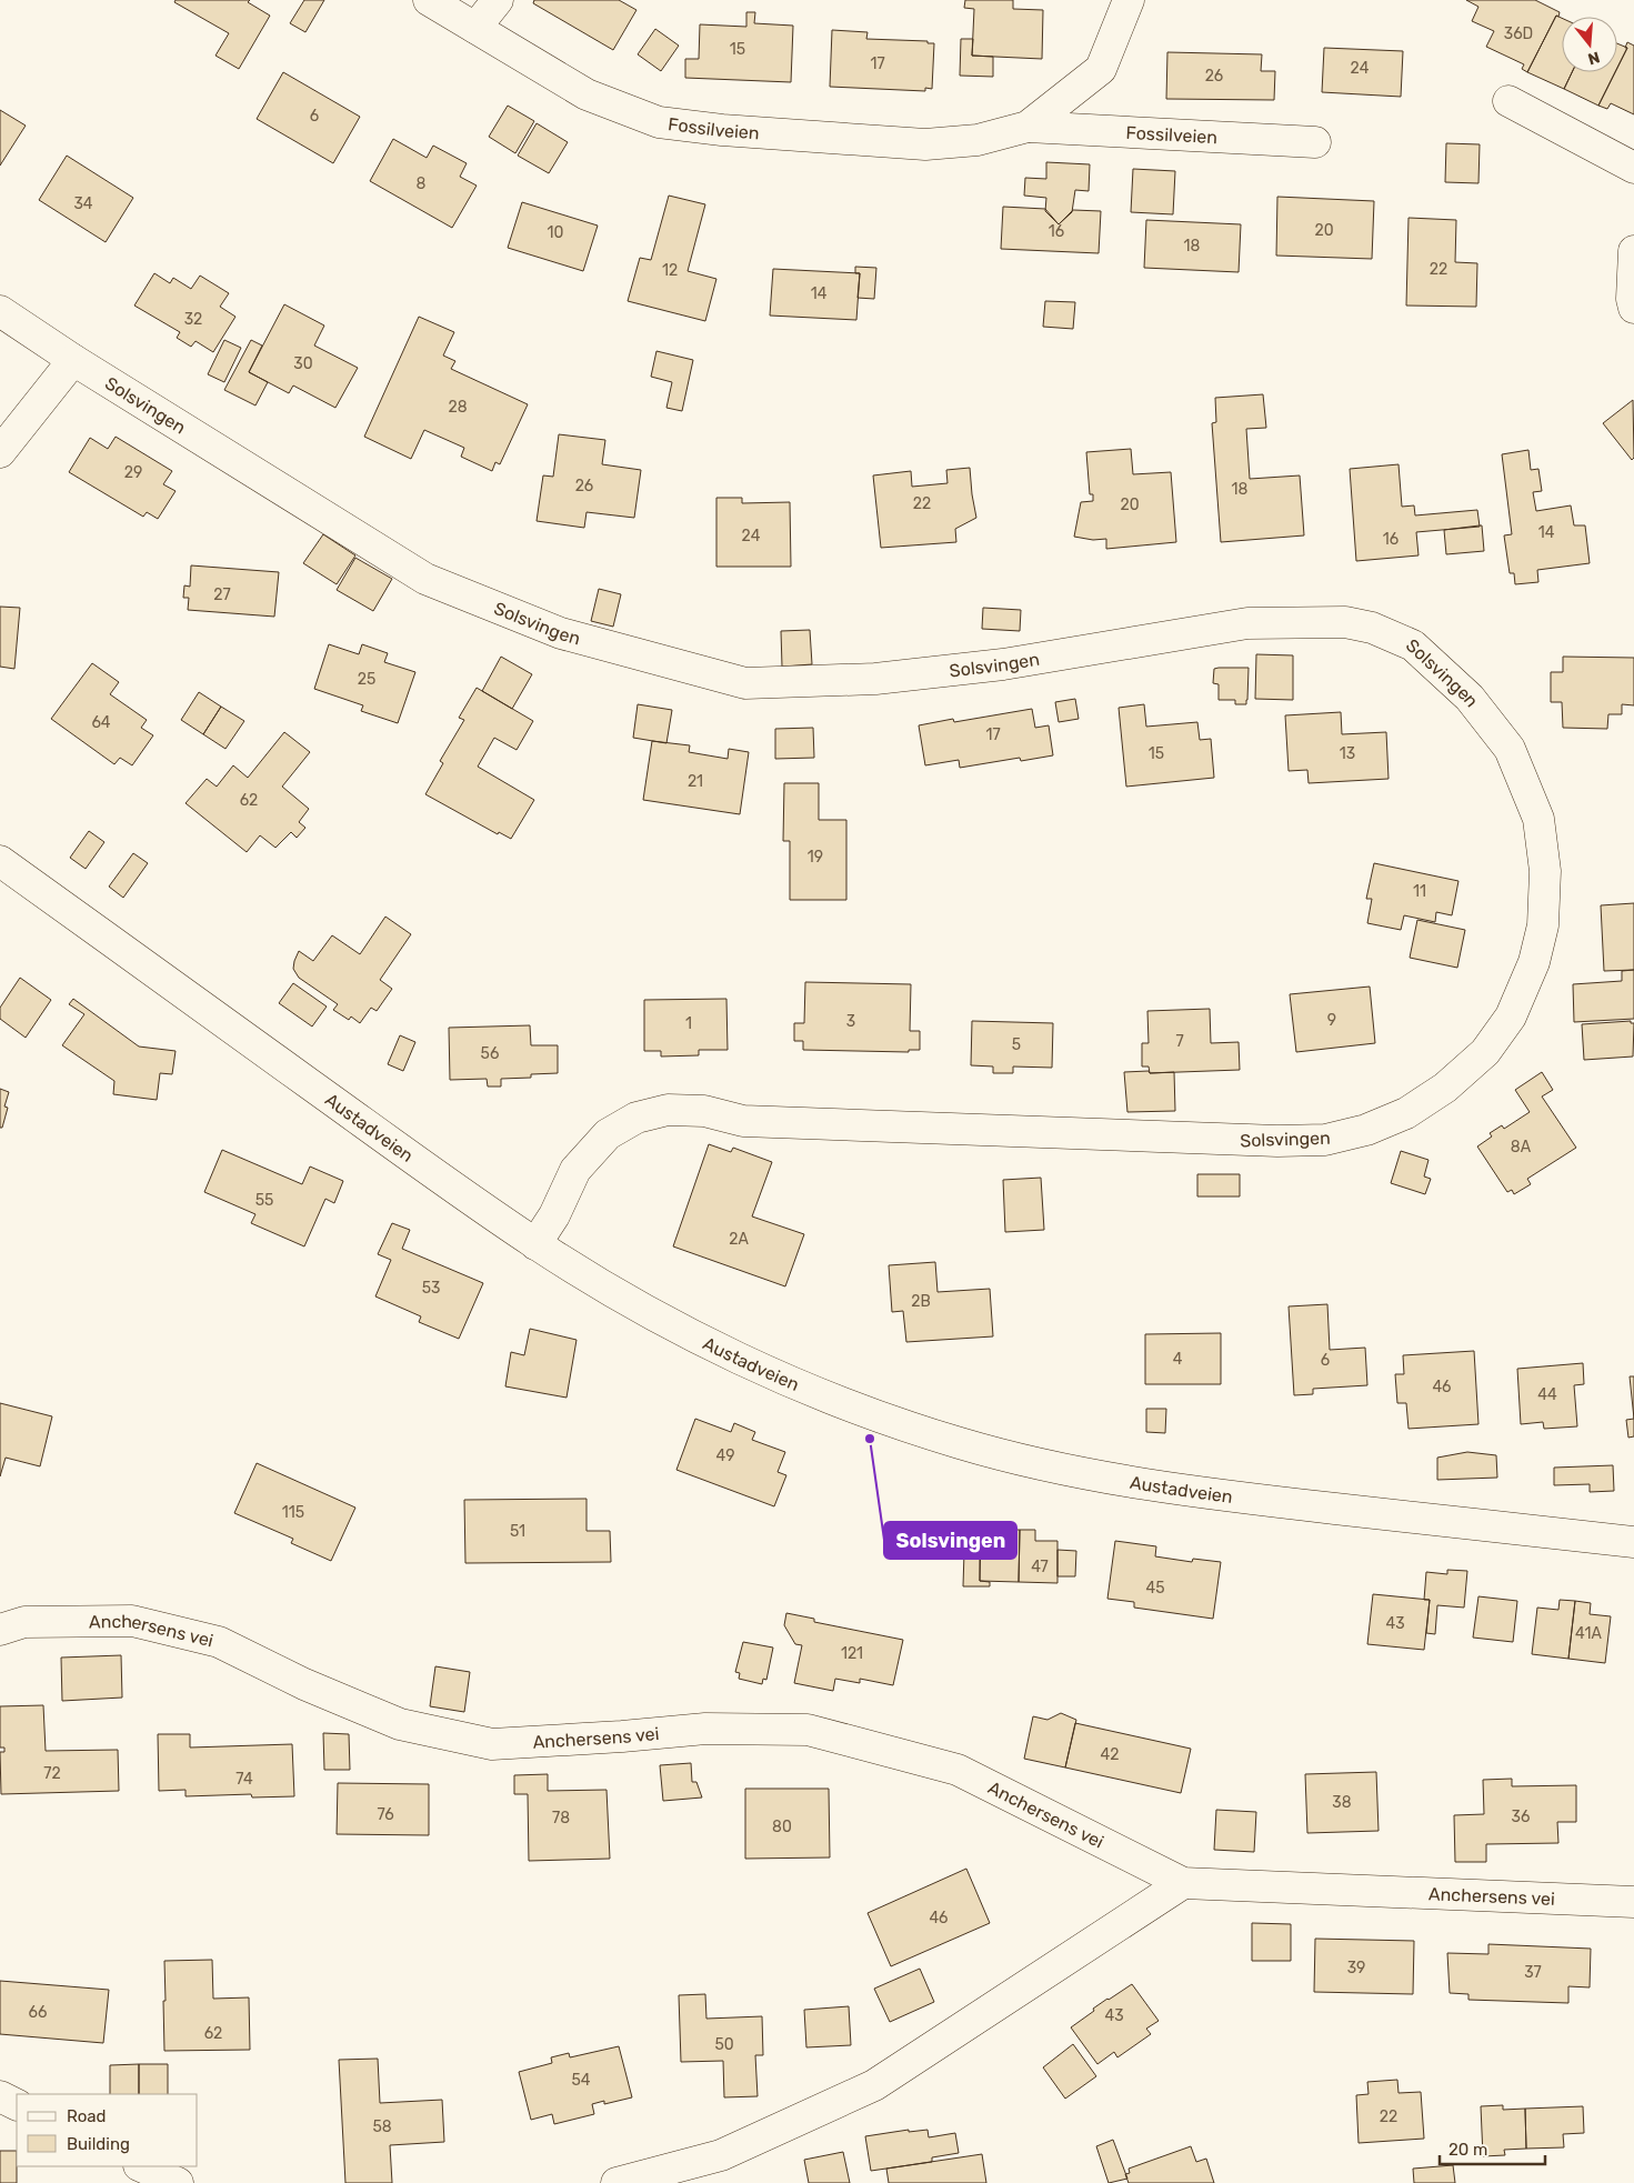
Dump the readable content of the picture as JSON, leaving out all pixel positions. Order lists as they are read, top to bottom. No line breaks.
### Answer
{"streets":{"street":["Fossilveien","Solsvingen","Austadveien","Anchersens vei"]},"crossings":[["Solsvingen","Austadveien"]],"places":["Solsvingen"],"house_numbers":["36D","15","17","24","26","6","8","34","20","16","10","18","22","12","14","32","30","28","29","26","18","22","20","14","24","16","27","25","64","17","15","13","21","62","19","11","9","3","1","7","5","56","8A","55","2A","53","2B","4","6","46","44","49","115","51","47","45","43","41A","121","42","72","74","38","76","36","78","80","46","39","37","66","43","62","50","54","22","58"],"legend":["Road","Building"],"scale_bar":"20 m","north":"bottom"}
